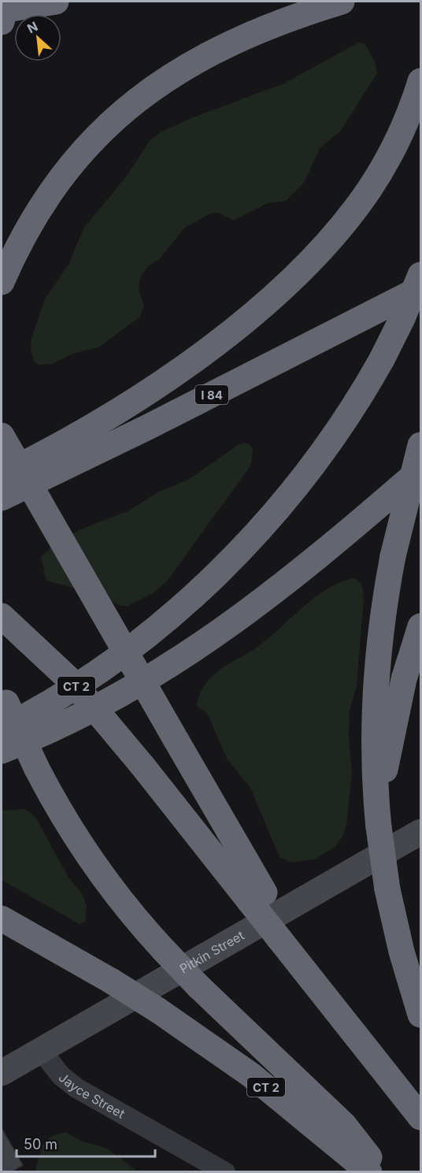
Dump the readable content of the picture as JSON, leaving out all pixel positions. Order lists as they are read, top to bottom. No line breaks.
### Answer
{"streets":{"highway":["I 84","CT 2"],"main road":["Pitkin Street"],"street":["Jayce Street"]},"crossings":[["Pitkin Street","Jayce Street"]],"scale_bar":"50 m","north":"top left"}
